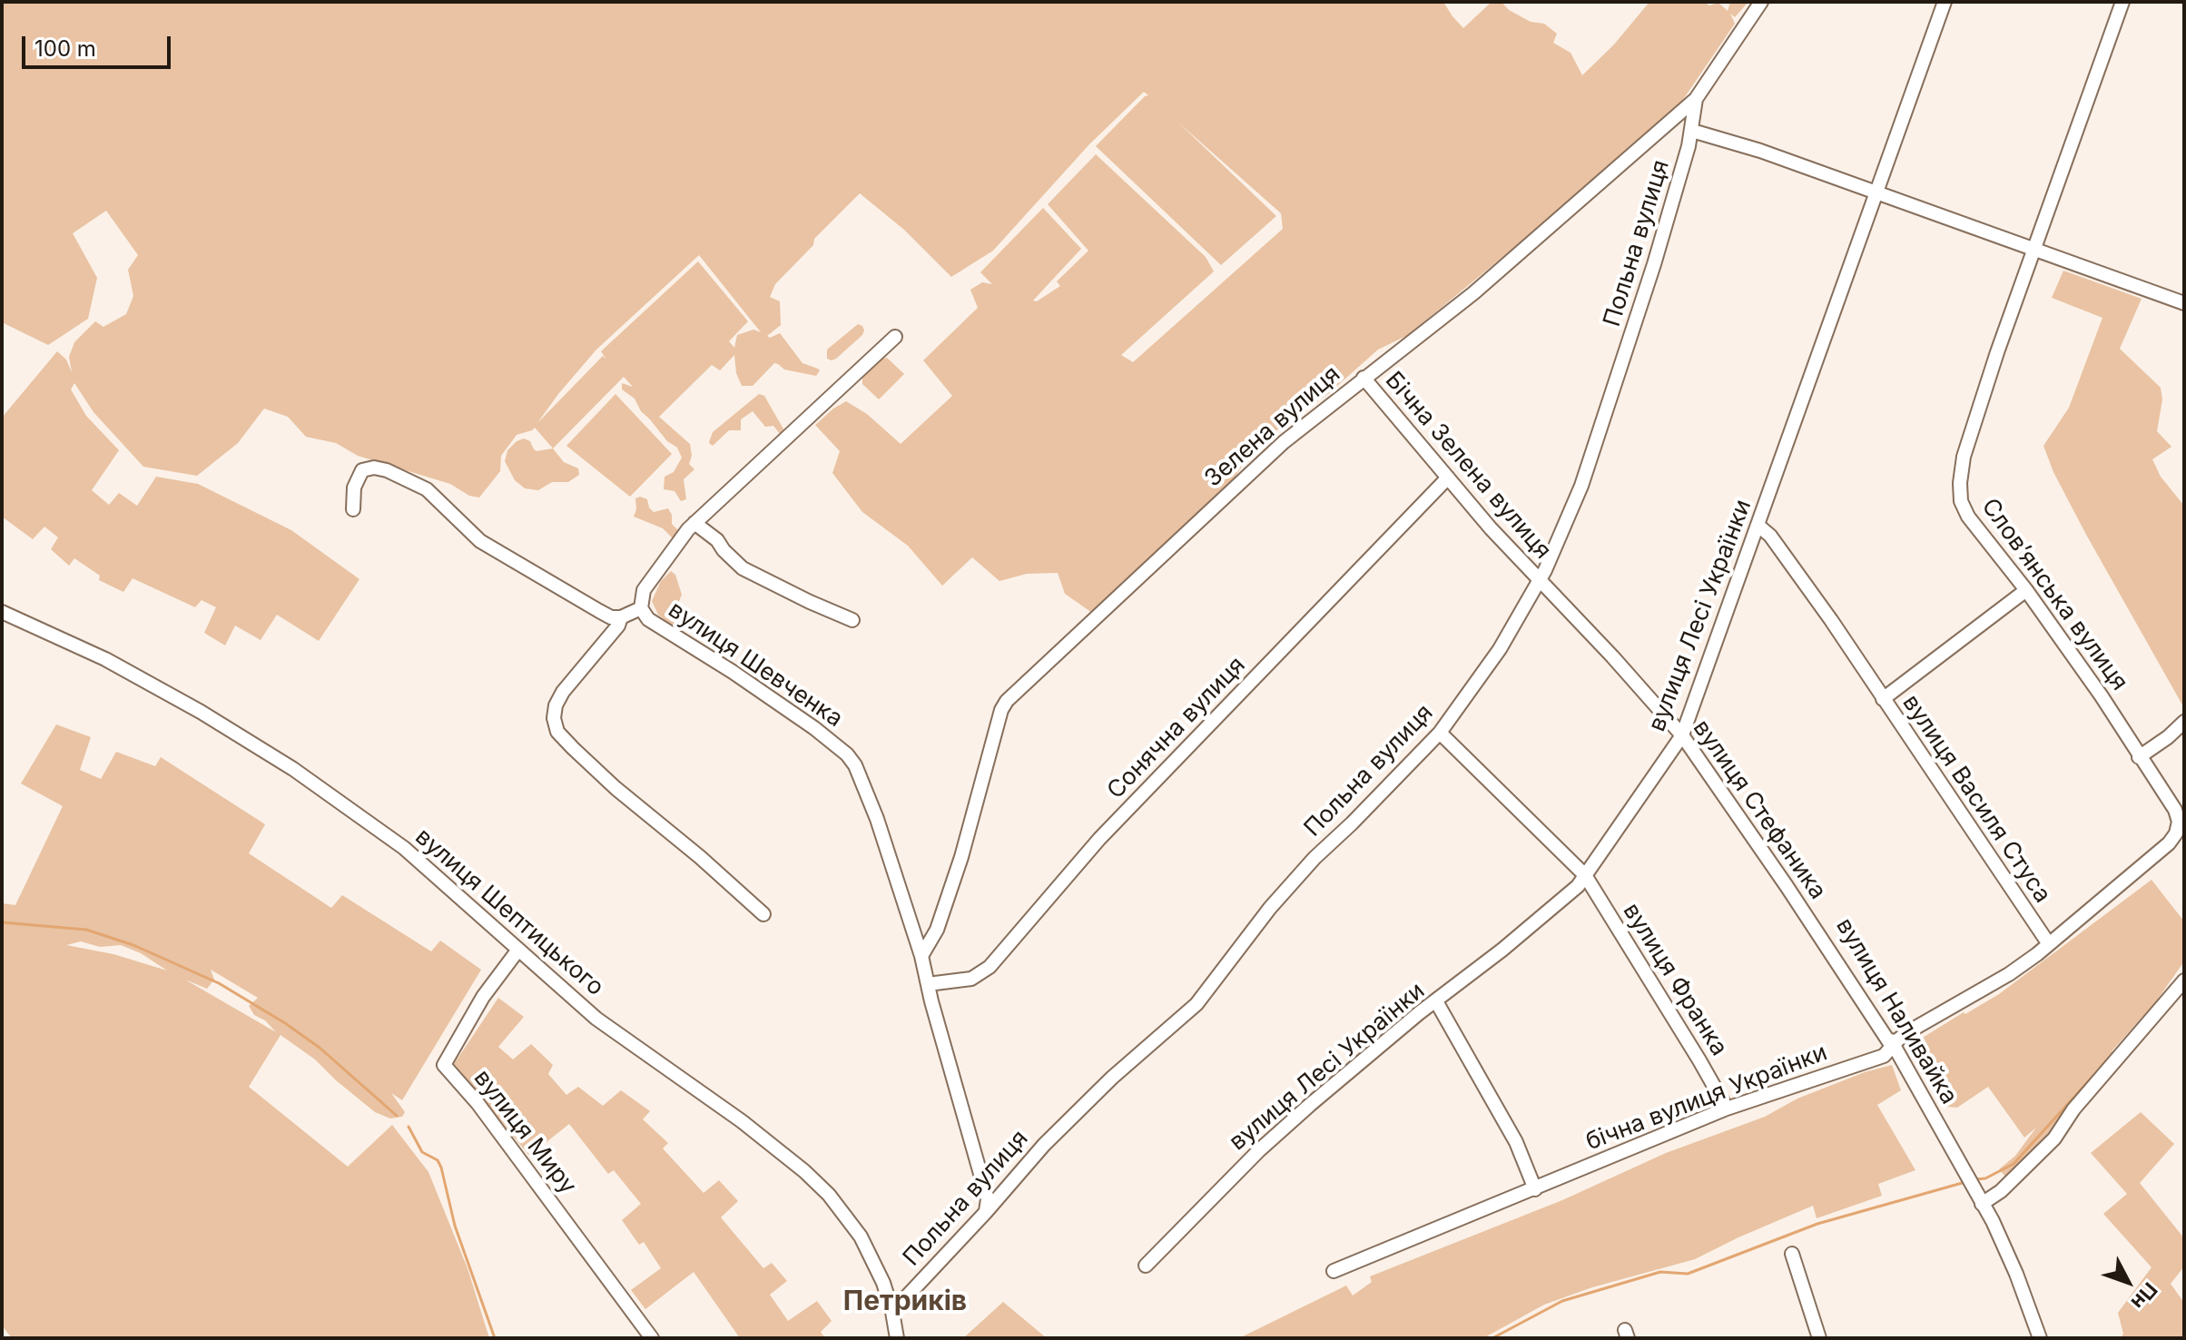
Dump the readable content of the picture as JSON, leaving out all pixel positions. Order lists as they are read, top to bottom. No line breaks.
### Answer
{"streets":{"street":["Польна вулиця","Зелена вулиця","Бічна Зелена вулиця","Словʼянська вулиця","вулиця Лесі Українки","вулиця Шевченка","Сонячна вулиця","вулиця Василя Стуса","вулиця Стефаника","вулиця Шептицького","вулиця Франка","вулиця Наливайка","бічна вулиця Українки","вулиця Миру"]},"crossings":[["Польна вулиця","Зелена вулиця"],["Польна вулиця","Бічна Зелена вулиця"],["Польна вулиця","вулиця Шевченка"],["Польна вулиця","вулиця Стефаника"],["Польна вулиця","вулиця Шептицького"],["Польна вулиця","вулиця Франка"],["Зелена вулиця","Бічна Зелена вулиця"],["Зелена вулиця","вулиця Шевченка"],["Бічна Зелена вулиця","Сонячна вулиця"],["Бічна Зелена вулиця","вулиця Стефаника"],["Словʼянська вулиця","вулиця Василя Стуса"],["вулиця Лесі Українки","вулиця Василя Стуса"],["вулиця Лесі Українки","вулиця Стефаника"],["вулиця Лесі Українки","вулиця Франка"],["вулиця Шевченка","Сонячна вулиця"],["вулиця Стефаника","вулиця Наливайка"],["вулиця Стефаника","бічна вулиця Українки"],["вулиця Шептицького","вулиця Миру"],["вулиця Франка","бічна вулиця Українки"],["вулиця Наливайка","бічна вулиця Українки"]],"districts":["Петриків"],"scale_bar":"100 m","north":"bottom right"}
